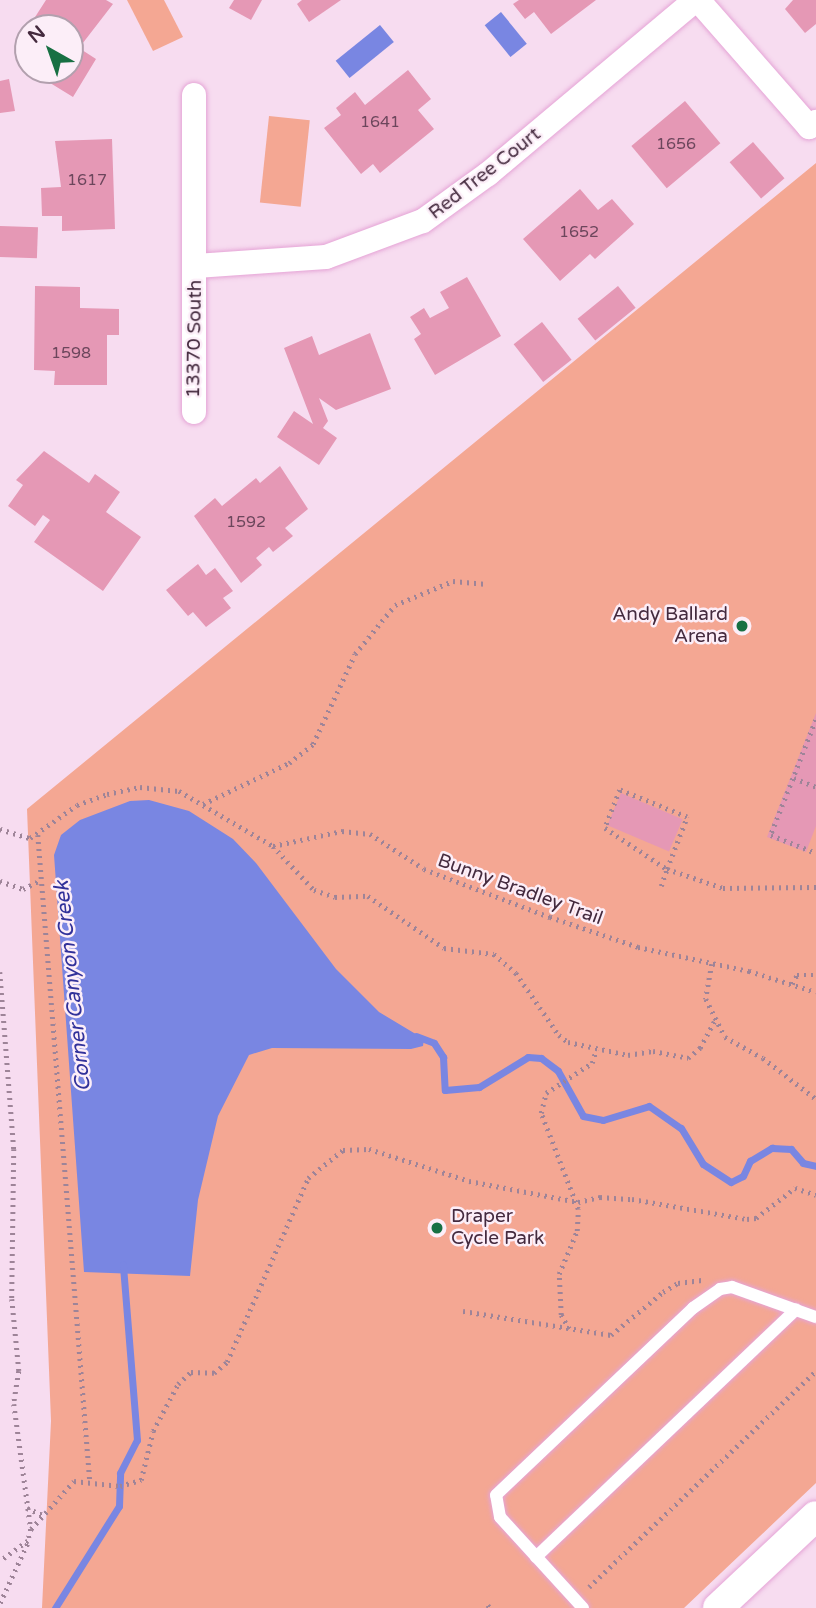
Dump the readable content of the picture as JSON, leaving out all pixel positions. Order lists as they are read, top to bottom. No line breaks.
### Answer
{"streets":{"street":["Red Tree Court","13370 South"],"path":["Bunny Bradley Trail"]},"crossings":[["Red Tree Court","13370 South"]],"water":["Corner Canyon Creek"],"places":["Andy Ballard Arena","Draper Cycle Park"],"house_numbers":["1641","1656","1617","1652","1598","1592"],"north":"top left"}
